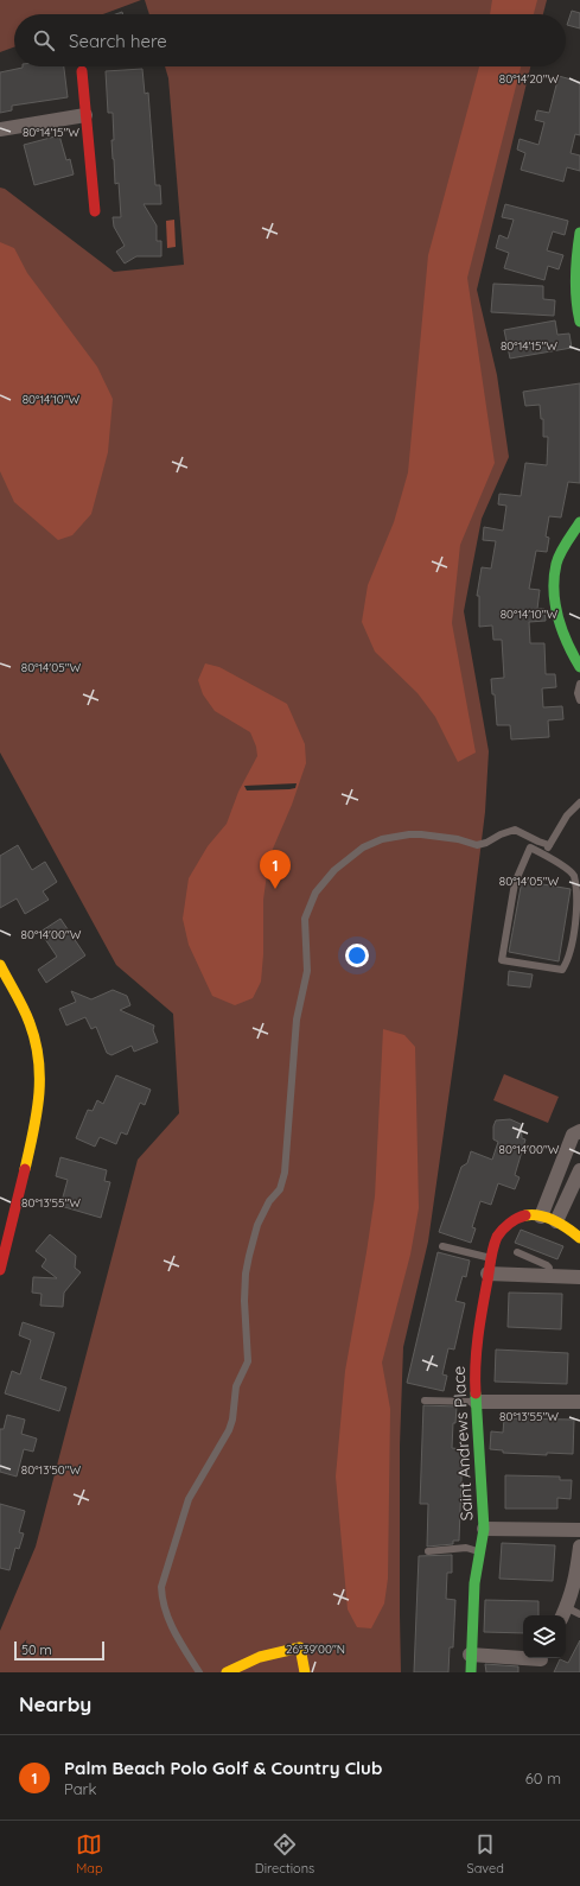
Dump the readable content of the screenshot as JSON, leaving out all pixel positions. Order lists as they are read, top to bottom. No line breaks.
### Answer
{"streets":{"street":["Saint Andrews Place"]},"scale_bar":"50 m","page":{"search":"Search here","pins":"1","scale":"50 m","heading":"Nearby","list":[{"mark":"1","name":"Palm Beach Polo Golf & Country Club","note":"Park","value":"60 m"}],"nav":["Map","Directions","Saved"]},"coordinates":["80°14'20\"W","80°14'15\"W","80°14'10\"W","80°14'05\"W","80°14'00\"W","80°13'55\"W","80°13'50\"W","26°39'00\"N"]}
